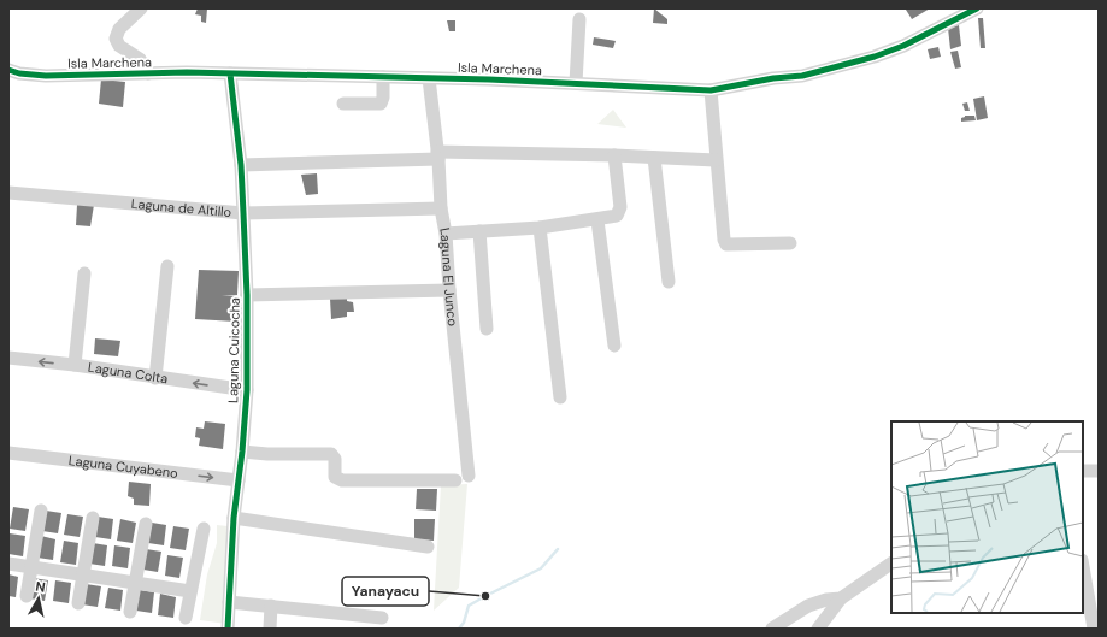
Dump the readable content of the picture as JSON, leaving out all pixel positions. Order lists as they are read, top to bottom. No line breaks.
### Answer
{"streets":{"street":["Isla Marchena","Laguna de Altillo","Laguna El Junco","Laguna Cuicocha","Laguna Colta","Laguna Cuyabeno"]},"crossings":[["Isla Marchena","Laguna El Junco"],["Isla Marchena","Laguna Cuicocha"],["Laguna de Altillo","Laguna El Junco"],["Laguna de Altillo","Laguna Cuicocha"],["Laguna Cuicocha","Laguna Colta"],["Laguna Cuicocha","Laguna Cuyabeno"]],"one_way":["Laguna Colta"],"places":["Yanayacu"],"north":"top"}
